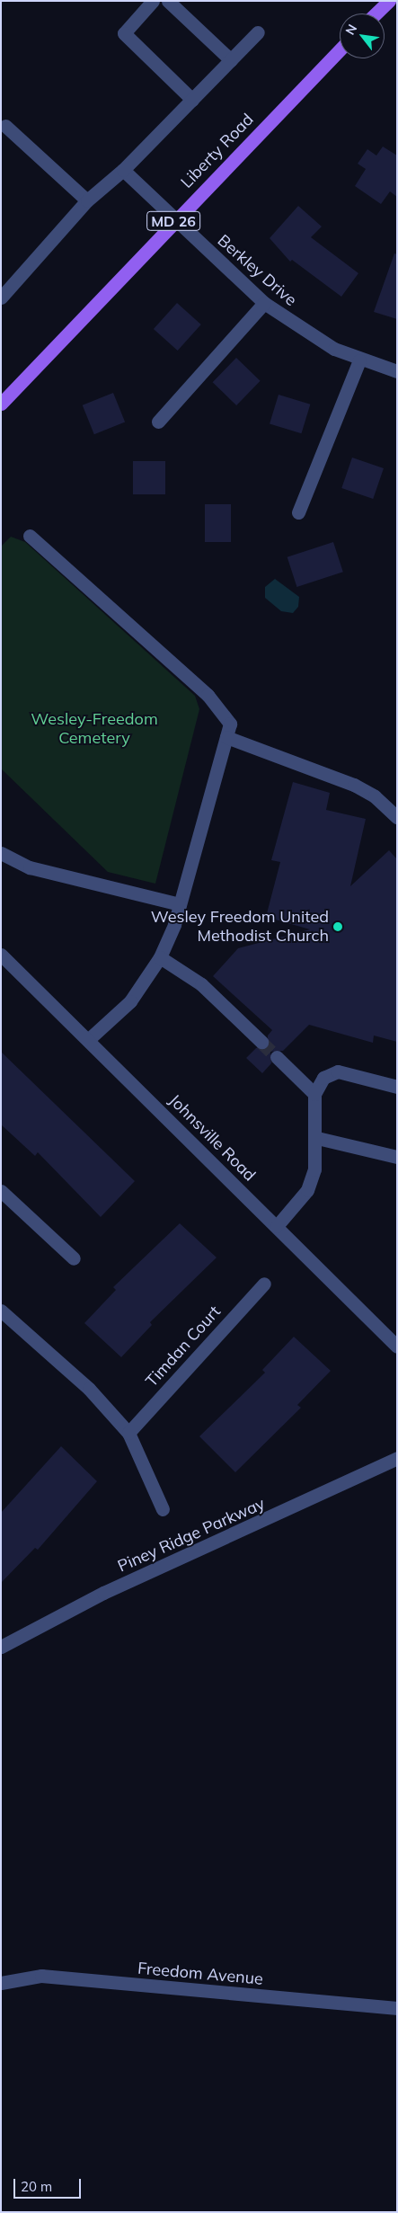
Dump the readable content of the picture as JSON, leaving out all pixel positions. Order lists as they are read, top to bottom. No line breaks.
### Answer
{"streets":{"main road":["Liberty Road","MD 26"],"street":["Berkley Drive","Johnsville Road","Timdan Court","Piney Ridge Parkway","Freedom Avenue"]},"crossings":[["Liberty Road","Berkley Drive"]],"parks":["Wesley-Freedom Cemetery"],"places":["Wesley Freedom United Methodist Church"],"scale_bar":"20 m","north":"top left"}
